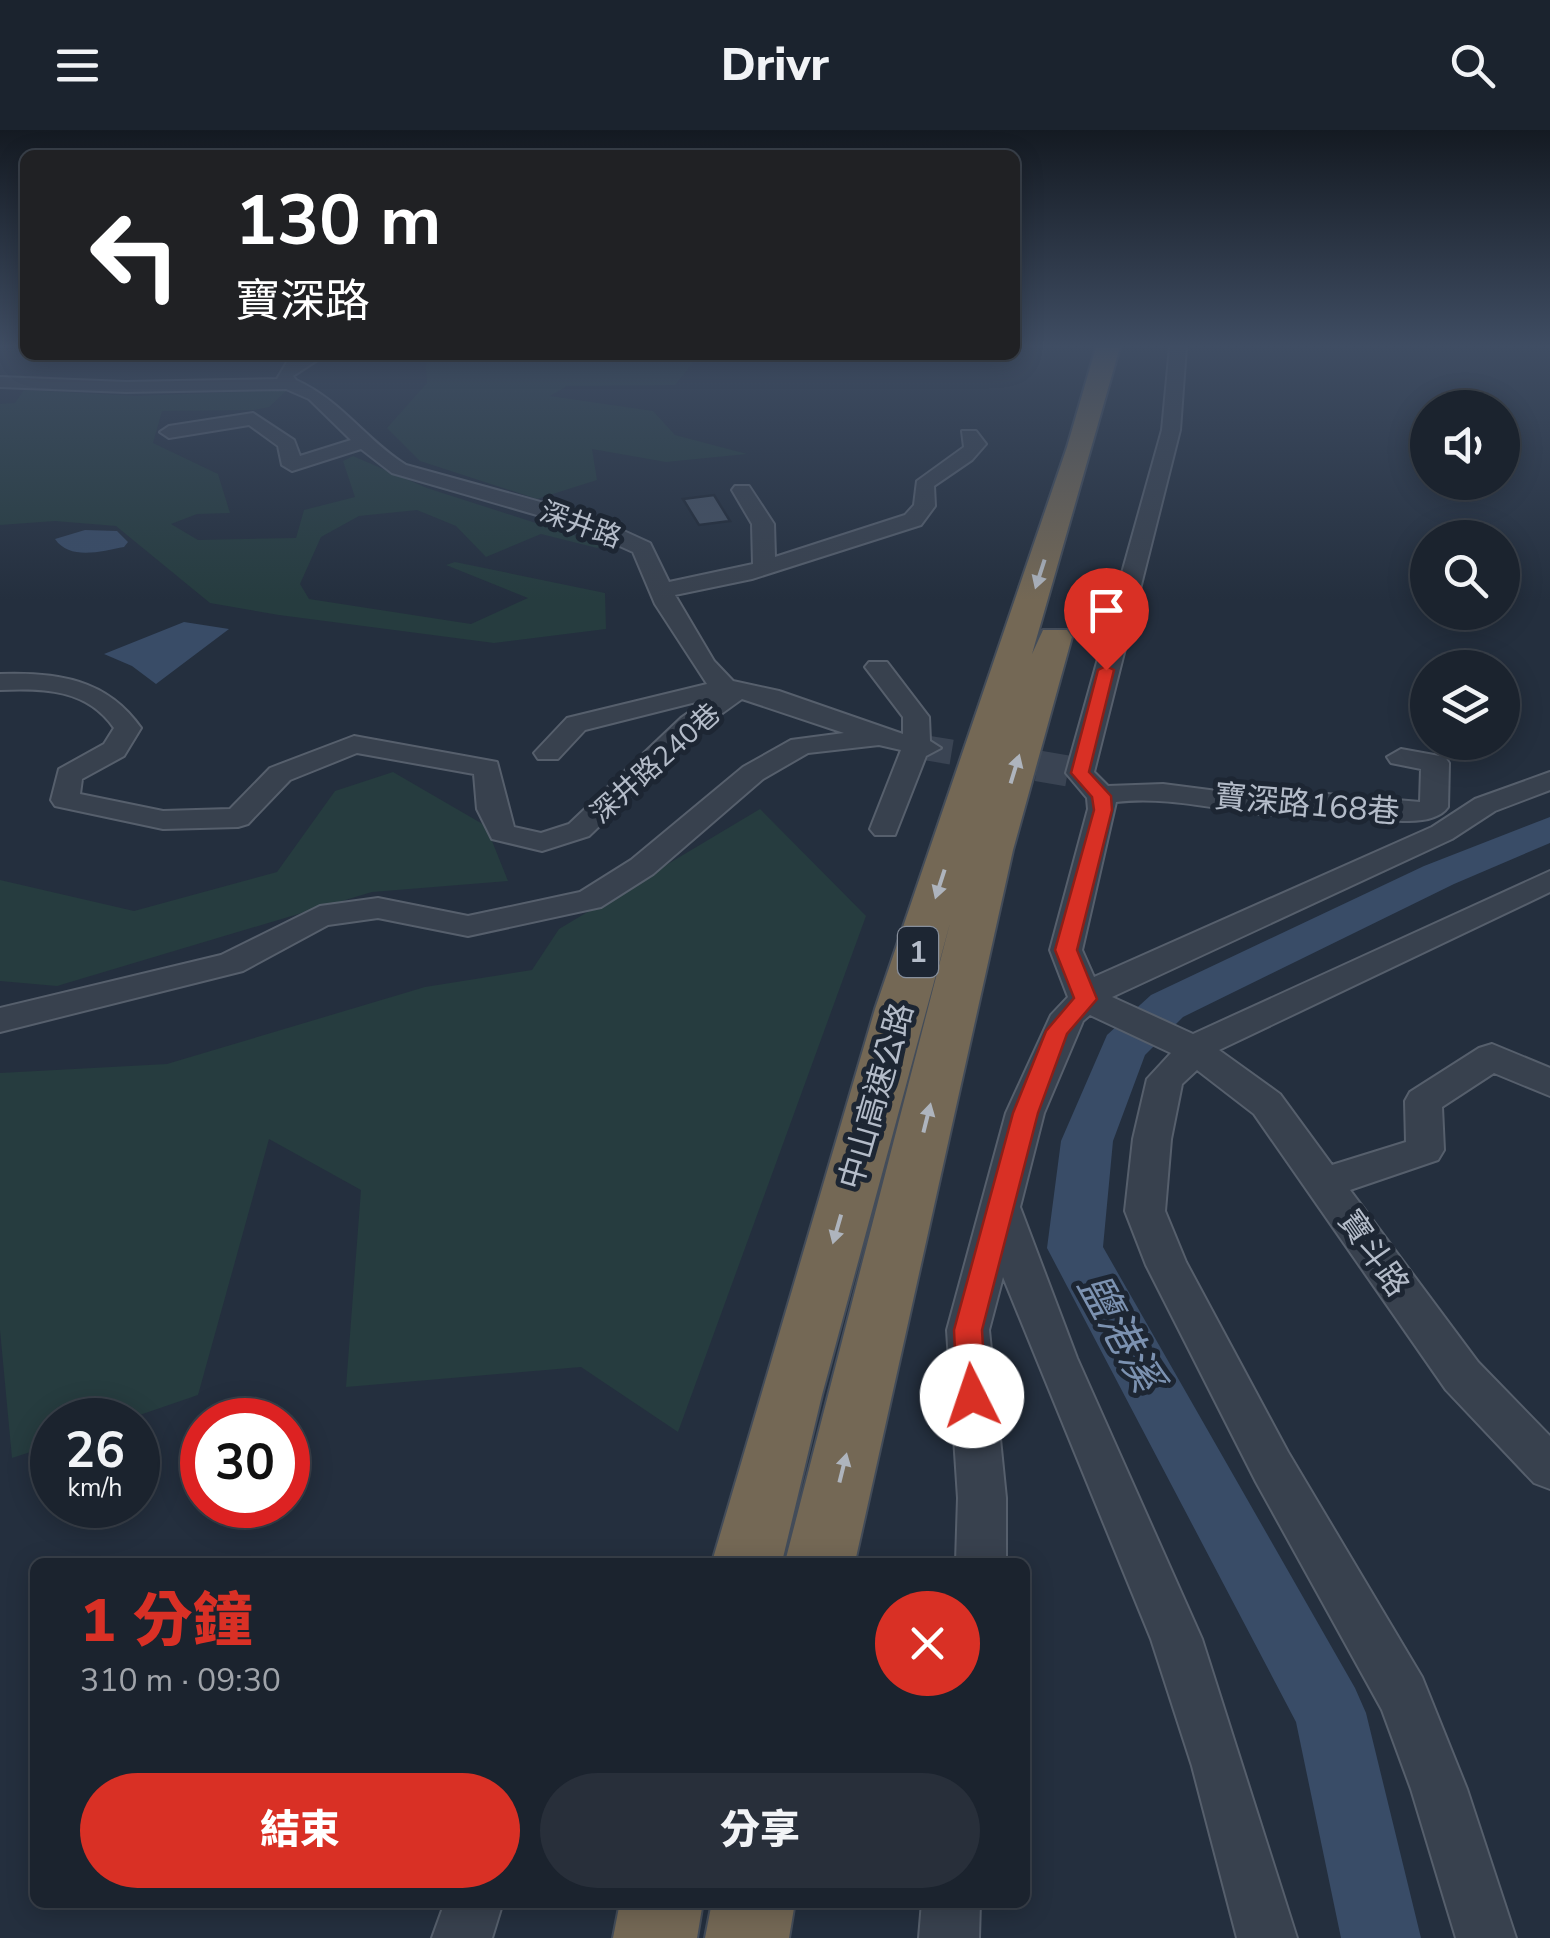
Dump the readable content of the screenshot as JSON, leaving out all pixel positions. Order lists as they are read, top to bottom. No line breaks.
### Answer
{"streets":{"highway":["1","中山高速公路"],"street":["深井路","深井路240巷","寶深路168巷","寶斗路"]},"crossings":[["深井路","深井路240巷"]],"water":["鹽港溪"],"page":{"header":"Drivr","turn":["130 m","寶深路"],"speed":"26 km/h","limit":"30","heading":["1 分鐘","310 m · 09:30"],"buttons":["結束","分享"]}}
